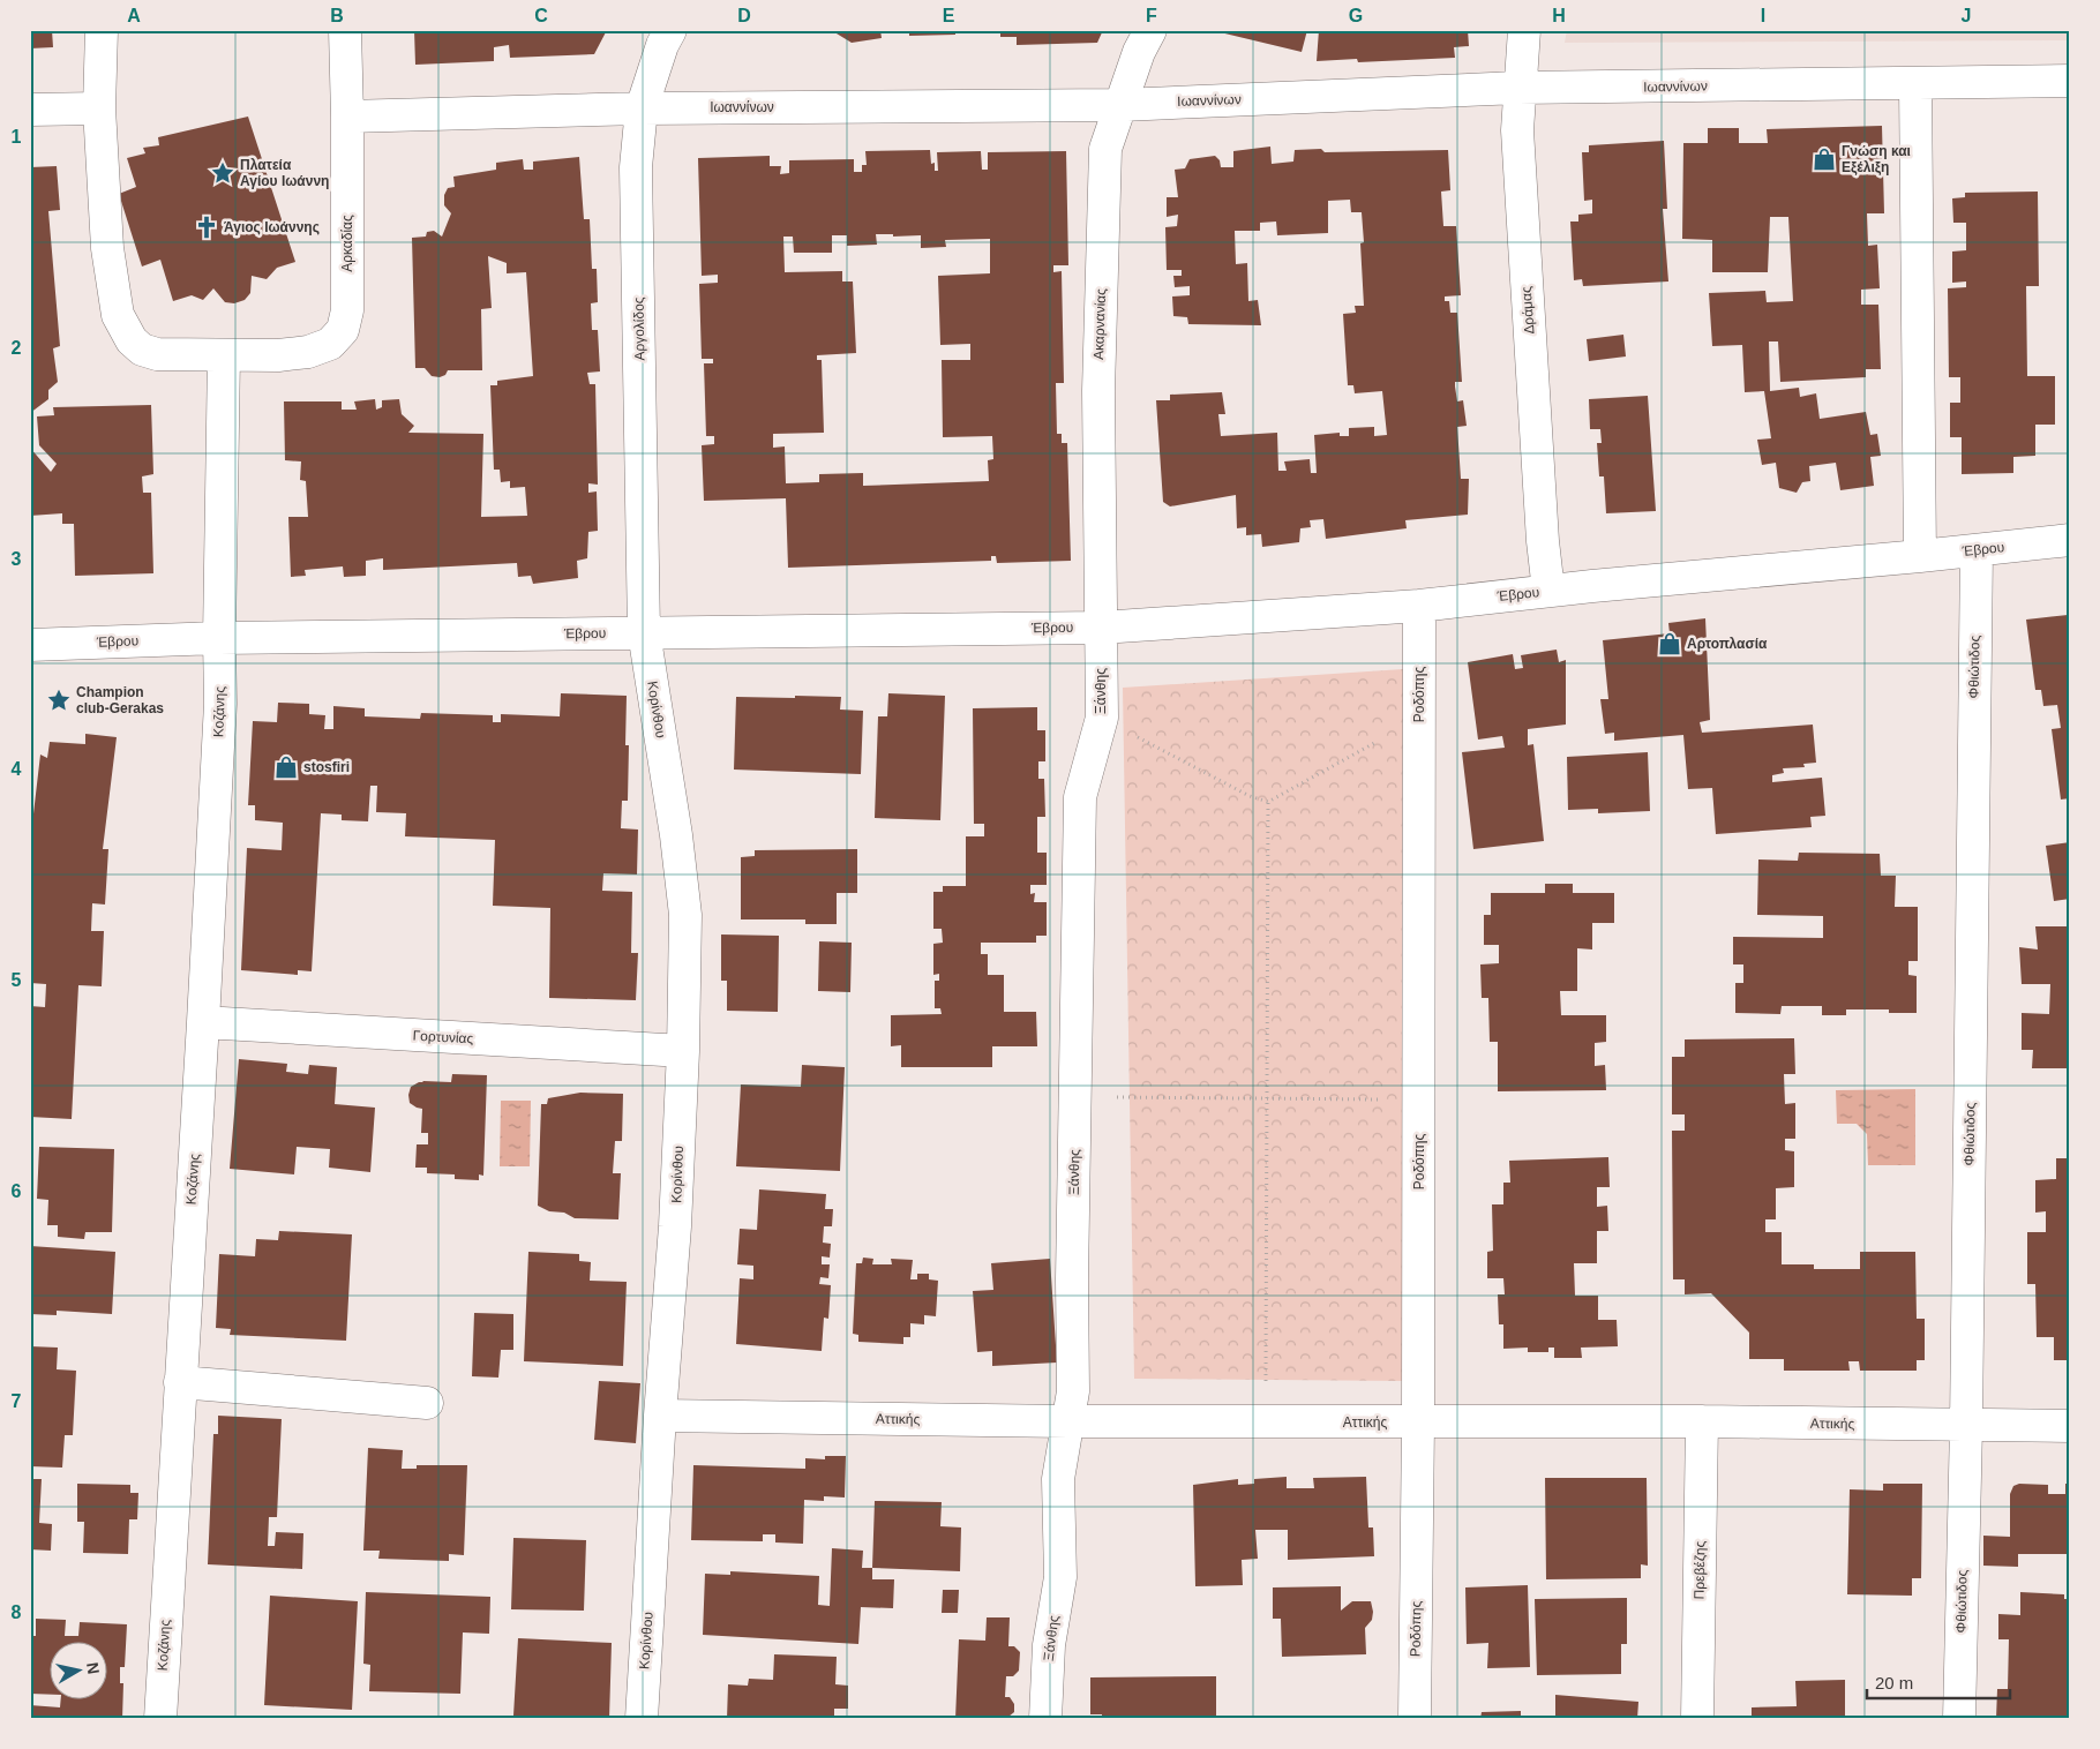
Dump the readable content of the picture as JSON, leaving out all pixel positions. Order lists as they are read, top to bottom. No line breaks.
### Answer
{"streets":{"street":["Ιωαννίνων","Αρκαδίας","Δράμας","Ακαρνανίας","Αργολίδος","Έβρου","Φθιώτιδος","Ξάνθης","Ροδόπης","Κορίνθου","Κοζάνης","Γορτυνίας","Αττικής","Πρεβέζης"]},"crossings":[["Ιωαννίνων","Αρκαδίας"],["Ιωαννίνων","Δράμας"],["Ιωαννίνων","Ακαρνανίας"],["Ιωαννίνων","Αργολίδος"],["Δράμας","Έβρου"],["Ακαρνανίας","Έβρου"],["Ακαρνανίας","Ξάνθης"],["Αργολίδος","Έβρου"],["Αργολίδος","Κορίνθου"],["Έβρου","Φθιώτιδος"],["Έβρου","Ξάνθης"],["Έβρου","Ροδόπης"],["Έβρου","Κορίνθου"],["Έβρου","Κοζάνης"],["Φθιώτιδος","Αττικής"],["Ξάνθης","Αττικής"],["Ροδόπης","Αττικής"],["Κορίνθου","Γορτυνίας"],["Κορίνθου","Αττικής"],["Κοζάνης","Γορτυνίας"],["Αττικής","Πρεβέζης"]],"places":{"shop":["Γνώση και Εξέλιξη","Αρτοπλασία","stosfiri"],"place":["Πλατεία Αγίου Ιωάννη","Champion club-Gerakas"],"church":["Άγιος Ιωάννης"]},"scale_bar":"20 m","north":"right","grid":{"columns":["A","B","C","D","E","F","G","H","I","J"],"rows":["1","2","3","4","5","6","7","8"]}}
